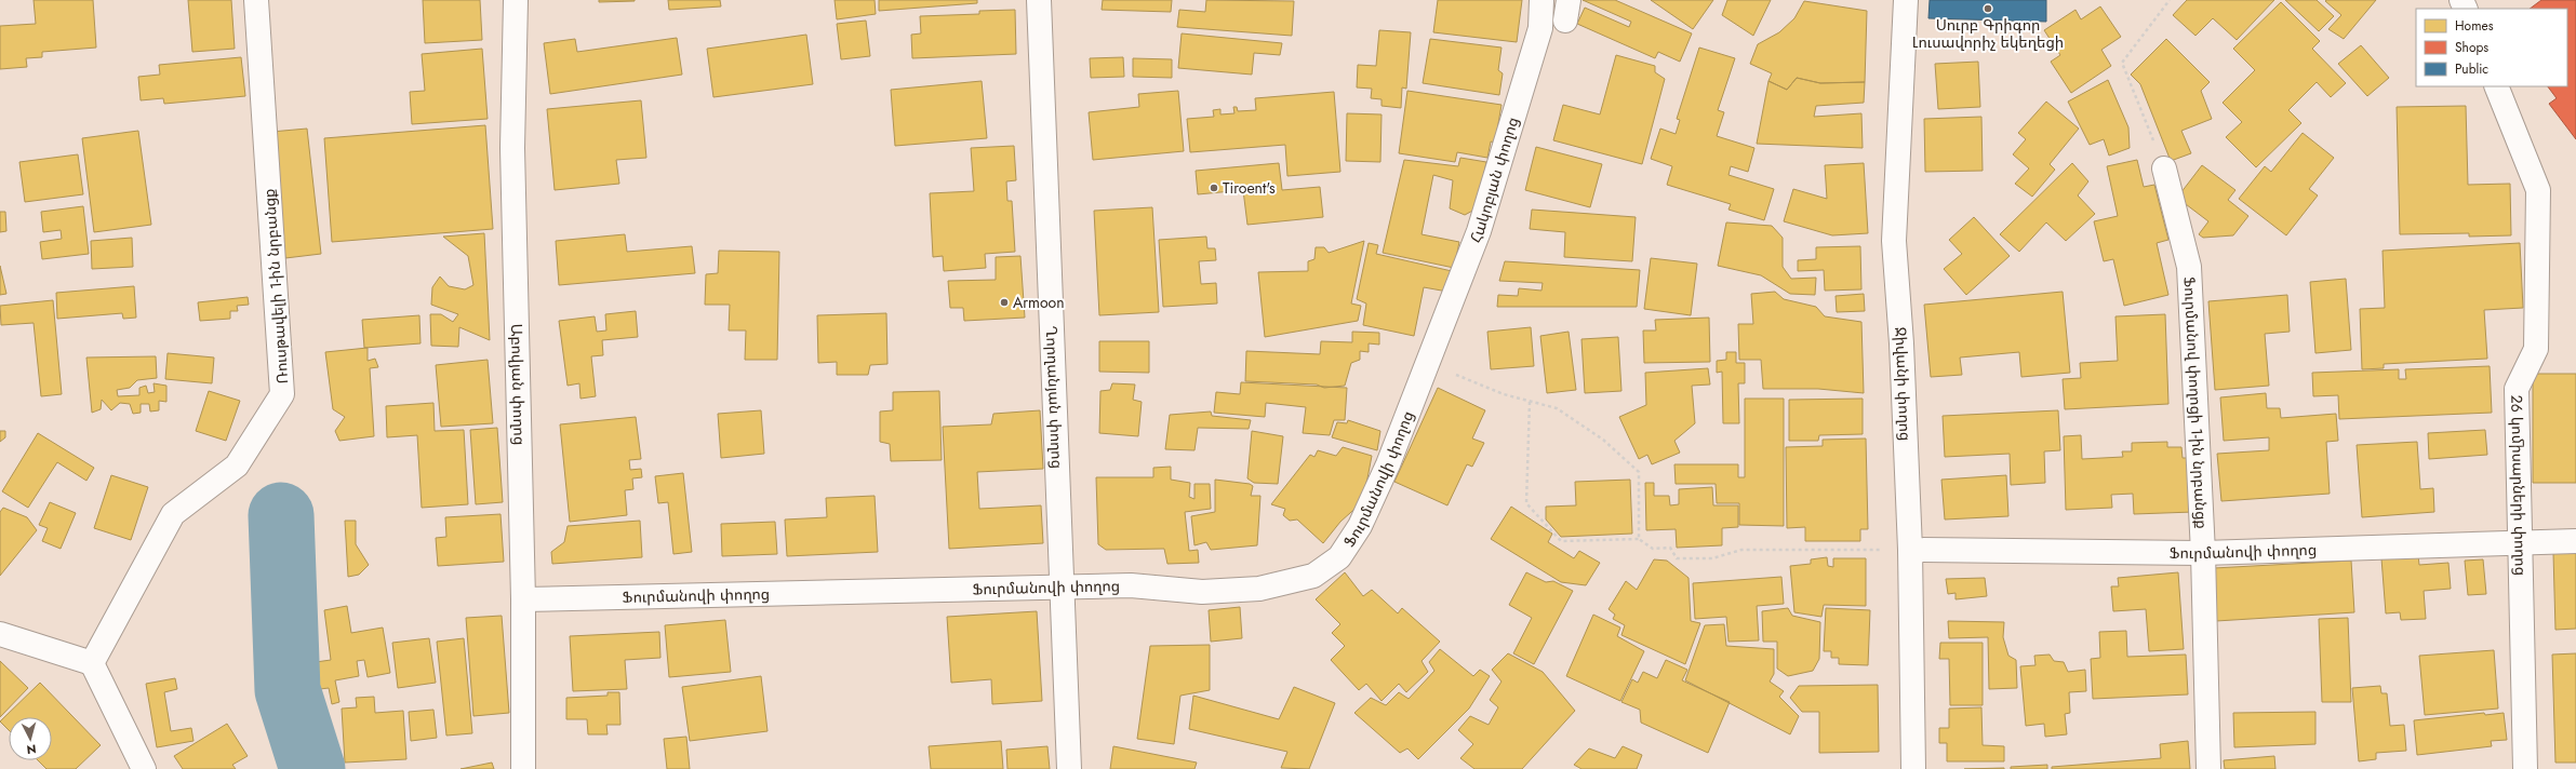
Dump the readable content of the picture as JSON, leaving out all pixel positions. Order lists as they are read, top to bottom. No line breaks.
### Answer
{"streets":{"street":["Հակոբյան փողոց","Ռուսթավելի 1-ին նրբանցք","Աբովյան փողոց","Ջիվանի փողոց","Ղորղանյան փողոց","Ֆուրմանով փողոցի 1-ին նրբանցք","Ֆուրմանովի փողոց","26 կոմիսարների փողոց"]},"crossings":[["Հակոբյան փողոց","Ֆուրմանովի փողոց"],["Աբովյան փողոց","Ֆուրմանովի փողոց"],["Ջիվանի փողոց","Ֆուրմանովի փողոց"],["Ղորղանյան փողոց","Ֆուրմանովի փողոց"],["Ֆուրմանով փողոցի 1-ին նրբանցք","Ֆուրմանովի փողոց"],["Ֆուրմանովի փողոց","26 կոմիսարների փողոց"]],"places":["Սուրբ Գրիգոր Լուսավորիչ եկեղեցի","Tiroent's","Armoon"],"legend":["Homes","Shops","Public"],"north":"bottom"}
